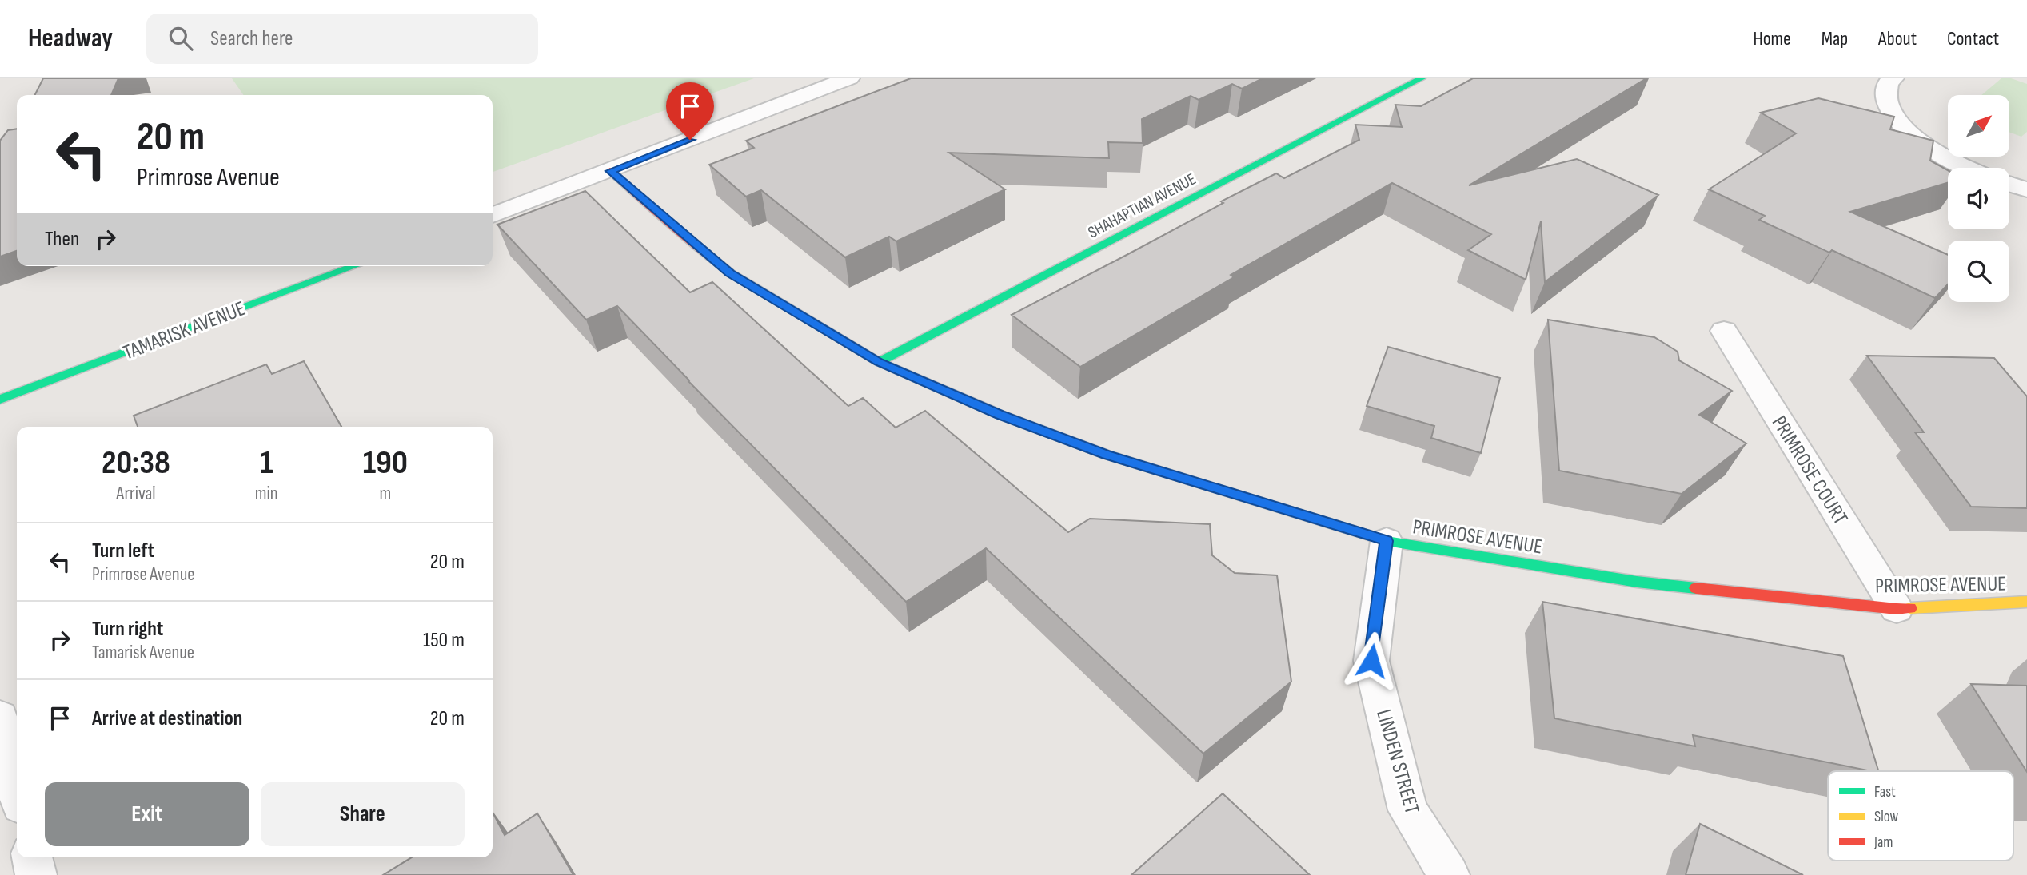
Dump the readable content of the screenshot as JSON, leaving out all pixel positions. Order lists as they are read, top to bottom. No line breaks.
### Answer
{"streets":{"street":["SHAHAPTIAN AVENUE","TAMARISK AVENUE","PRIMROSE COURT","PRIMROSE AVENUE","LINDEN STREET"]},"crossings":[["SHAHAPTIAN AVENUE","PRIMROSE AVENUE"],["PRIMROSE COURT","PRIMROSE AVENUE"],["PRIMROSE AVENUE","LINDEN STREET"]],"legend":["Fast","Slow","Jam"],"north":"top right","page":{"header":"Headway","search":"Search here","nav":["Home","Map","About","Contact"],"turn":["20 m","Primrose Avenue"],"then":"Then","eta":["20:38","Arrival","1","min","190","m"],"list":[{"name":"Turn left","note":"Primrose Avenue","value":"20 m"},{"name":"Turn right","note":"Tamarisk Avenue","value":"150 m"},{"name":"Arrive at destination","value":"20 m"}],"buttons":["Exit","Share"]}}
